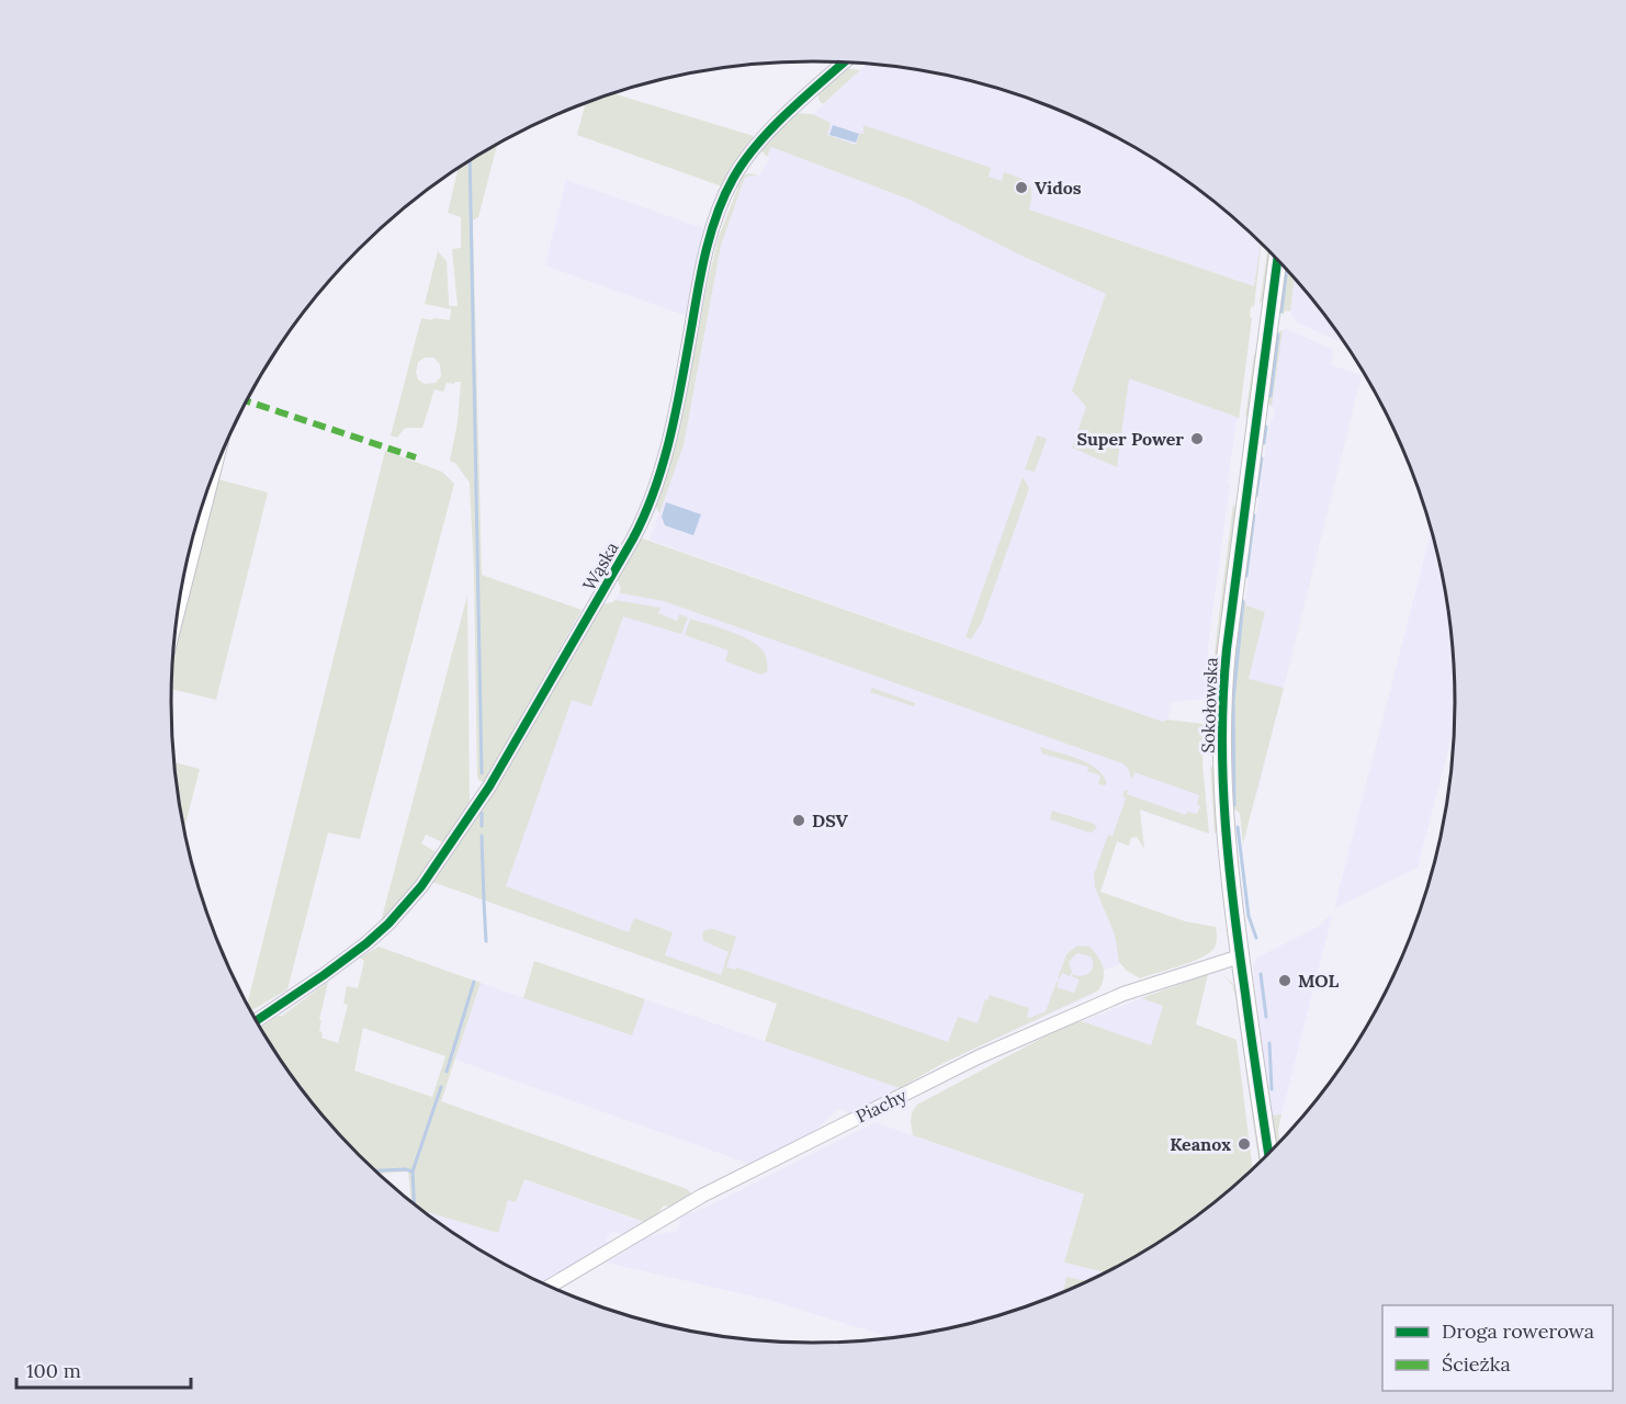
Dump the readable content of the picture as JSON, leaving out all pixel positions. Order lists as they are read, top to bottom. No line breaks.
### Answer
{"streets":{"street":["Wąska","Sokołowska","Piachy"]},"crossings":[["Sokołowska","Piachy"]],"places":["Vidos","Super Power","DSV","MOL","Keanox"],"legend":["Droga rowerowa","Ścieżka"],"scale_bar":"100 m"}
